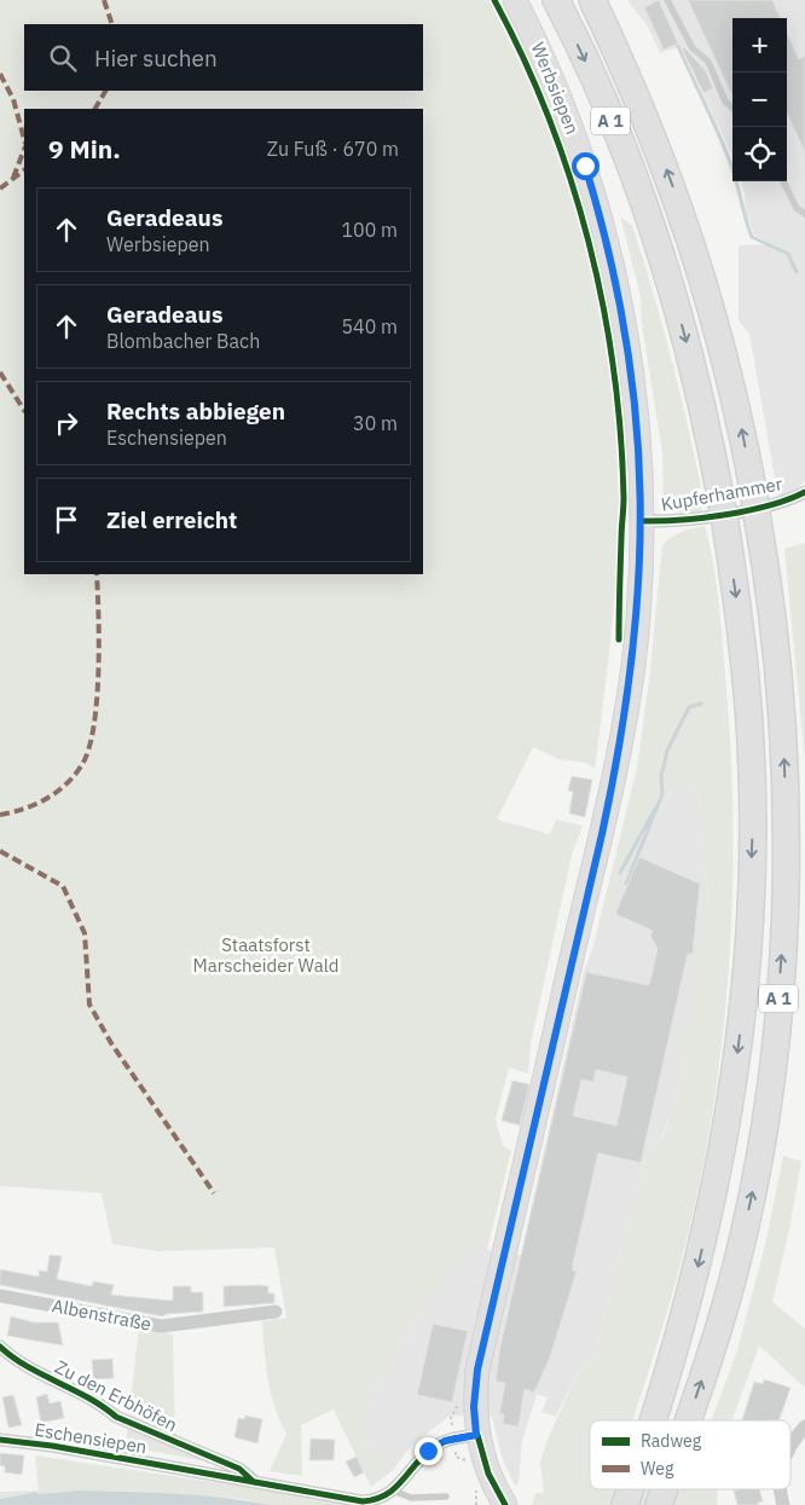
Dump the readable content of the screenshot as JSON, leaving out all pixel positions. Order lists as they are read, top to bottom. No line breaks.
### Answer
{"streets":{"highway":["A 1"],"main road":["Werbsiepen"],"street":["Kupferhammer","Albenstraße","Zu den Erbhöfen","Eschensiepen"]},"crossings":[["Werbsiepen","Kupferhammer"],["Werbsiepen","Eschensiepen"],["Zu den Erbhöfen","Eschensiepen"]],"parks":["Staatsforst Marscheider Wald"],"legend":["Radweg","Weg"],"page":{"map_buttons":["+","−"],"search":"Hier suchen","heading":["9 Min.","Zu Fuß · 670 m"],"list":[["Geradeaus","Werbsiepen","100 m"],["Geradeaus","Blombacher Bach","540 m"],["Rechts abbiegen","Eschensiepen","30 m"],"Ziel erreicht"]}}
